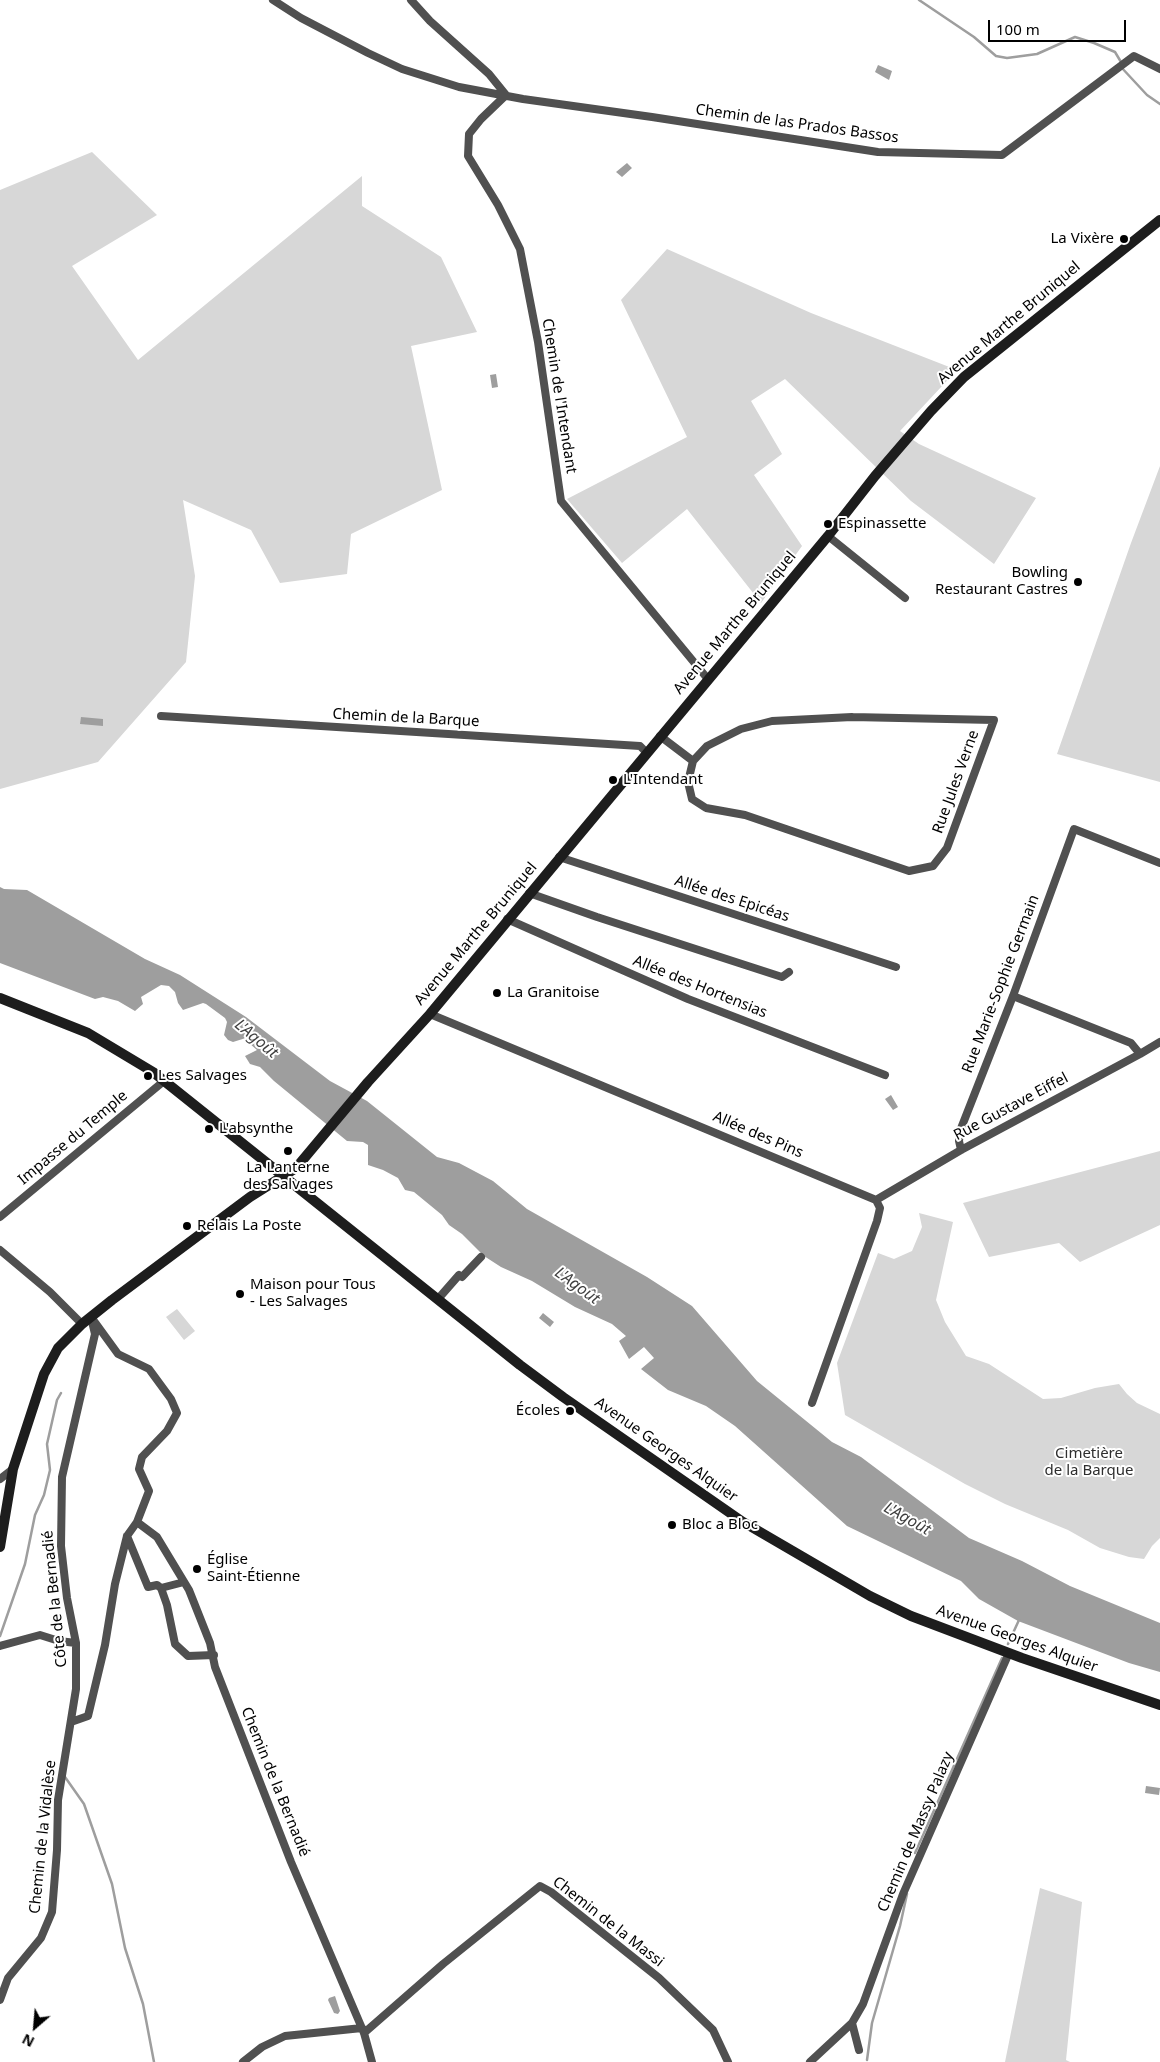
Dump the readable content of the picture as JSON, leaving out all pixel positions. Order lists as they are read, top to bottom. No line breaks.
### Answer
{"streets":{"street":["Chemin de las Prados Bassos","Avenue Marthe Bruniquel","Chemin de l'Intendant","Chemin de la Barque","Rue Jules Verne","Allée des Epicéas","Rue Marie-Sophie Germain","Allée des Hortensias","Rue Gustave Eiffel","Allée des Pins","Impasse du Temple","Avenue Georges Alquier","Côte de la Bernadié","Chemin de la Bernadié","Chemin de Massy Palazy","Chemin de la Vidalèse","Chemin de la Massi"]},"crossings":[["Chemin de las Prados Bassos","Chemin de l'Intendant"],["Avenue Marthe Bruniquel","Chemin de l'Intendant"],["Avenue Marthe Bruniquel","Chemin de la Barque"],["Avenue Marthe Bruniquel","Allée des Epicéas"],["Avenue Marthe Bruniquel","Allée des Hortensias"],["Avenue Marthe Bruniquel","Allée des Pins"],["Avenue Marthe Bruniquel","Avenue Georges Alquier"],["Avenue Marthe Bruniquel","Côte de la Bernadié"],["Rue Marie-Sophie Germain","Rue Gustave Eiffel"],["Rue Gustave Eiffel","Allée des Pins"],["Impasse du Temple","Avenue Georges Alquier"],["Avenue Georges Alquier","Chemin de Massy Palazy"],["Côte de la Bernadié","Chemin de la Vidalèse"],["Chemin de la Bernadié","Chemin de la Massi"]],"water":["L'Agoût"],"parks":["Cimetière de la Barque"],"places":["La Vixère","Espinassette","Bowling Restaurant Castres","L'Intendant","La Granitoise","Les Salvages","L'absynthe","La Lanterne des Salvages","Relais La Poste","Maison pour Tous - Les Salvages","Écoles","Bloc a Bloc","Église Saint-Étienne"],"scale_bar":"100 m","north":"bottom left"}
